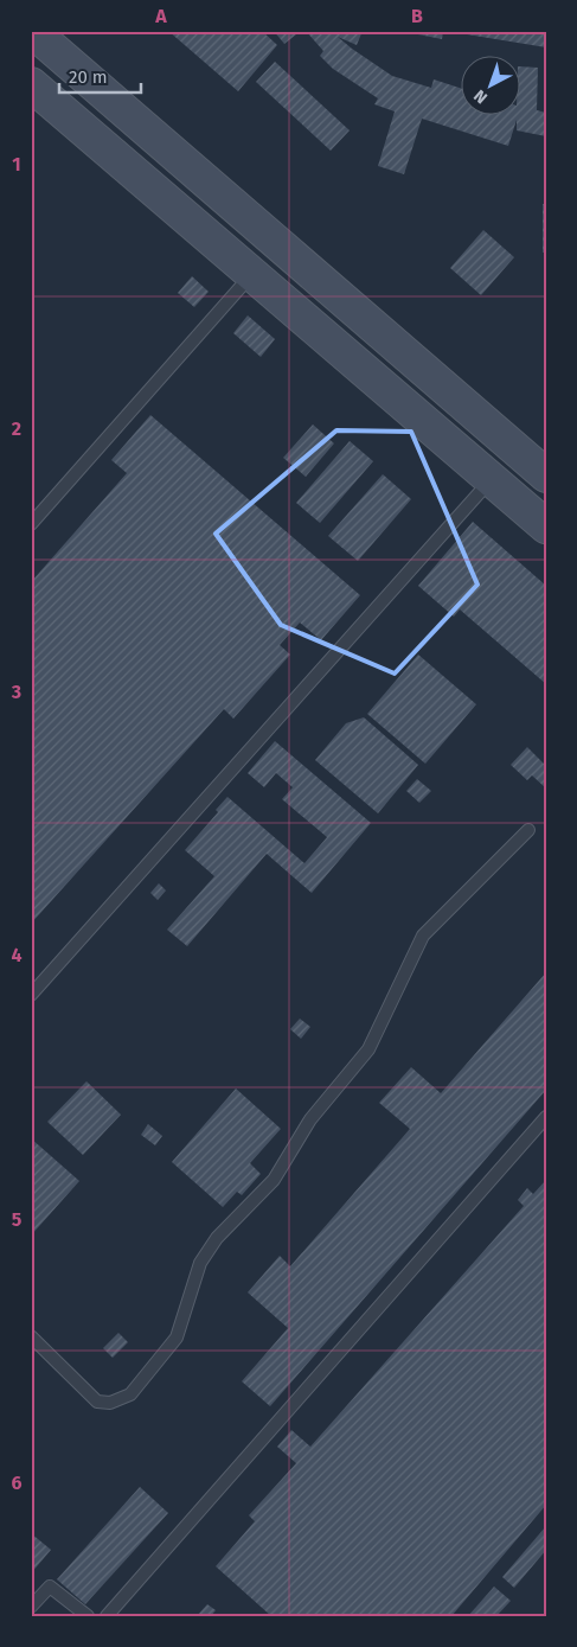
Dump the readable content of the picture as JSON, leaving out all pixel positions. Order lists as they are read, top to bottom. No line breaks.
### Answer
{"scale_bar":"20 m","north":"bottom left","grid":{"columns":["A","B"],"rows":["1","2","3","4","5","6"]}}
